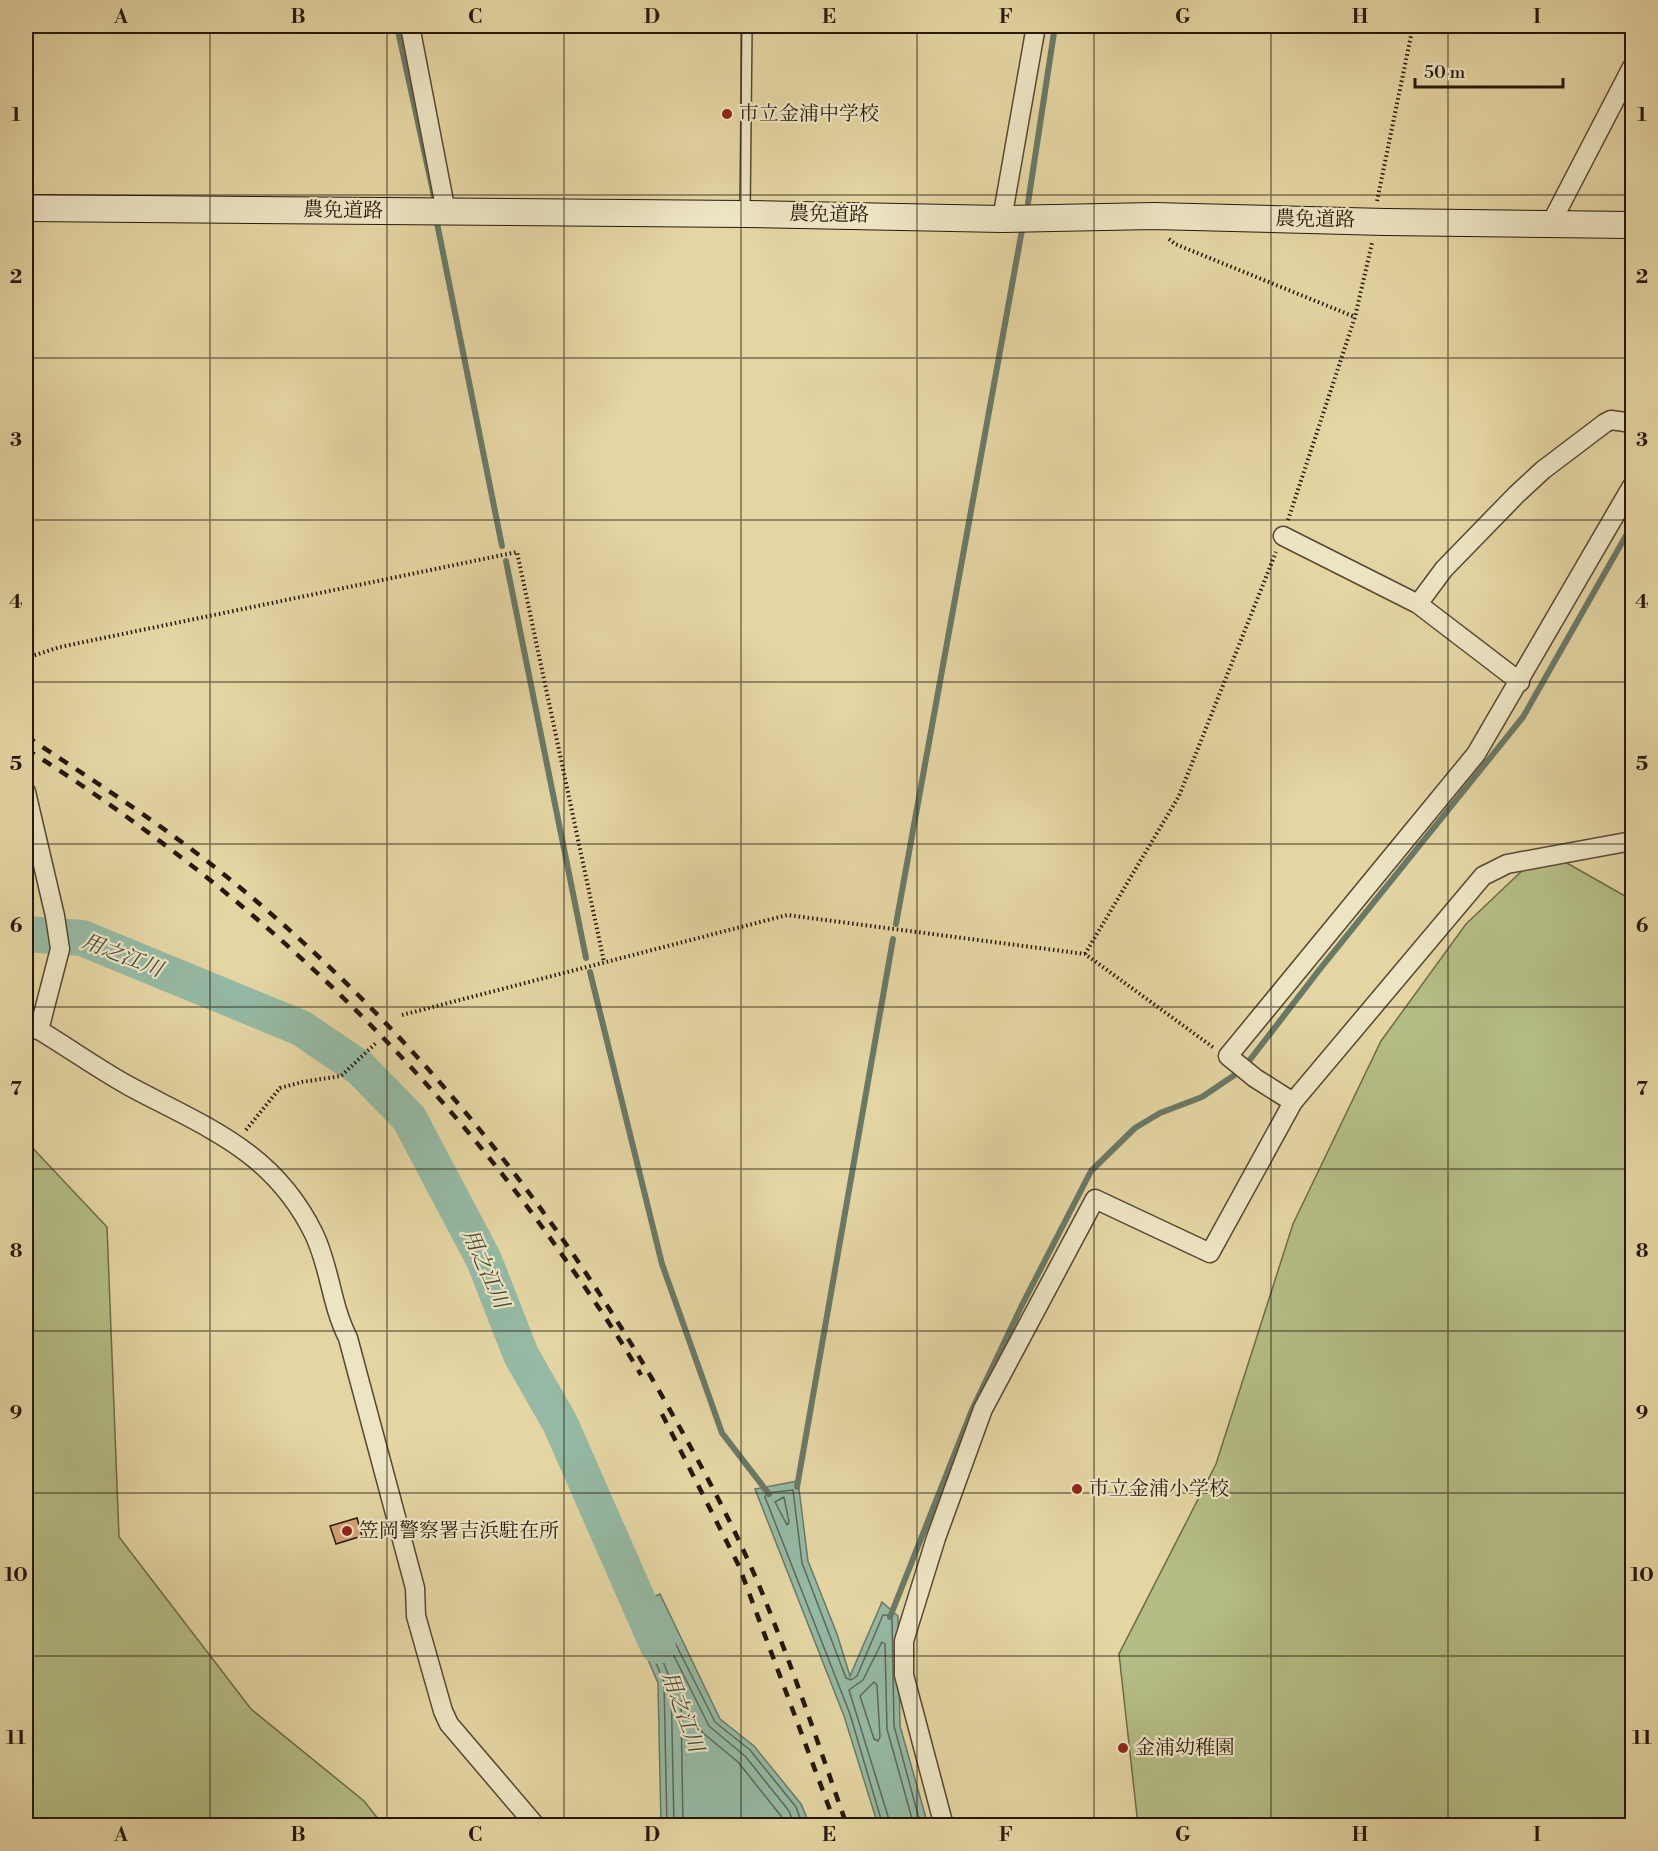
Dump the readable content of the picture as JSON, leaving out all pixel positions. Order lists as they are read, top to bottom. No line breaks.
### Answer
{"streets":{"street":["農免道路"]},"water":["用之江川"],"places":["市立金浦中学校","市立金浦小学校","笠岡警察署吉浜駐在所","金浦幼稚園"],"scale_bar":"50 m","grid":{"columns":["A","B","C","D","E","F","G","H","I"],"rows":["1","2","3","4","5","6","7","8","9","10","11"]}}
